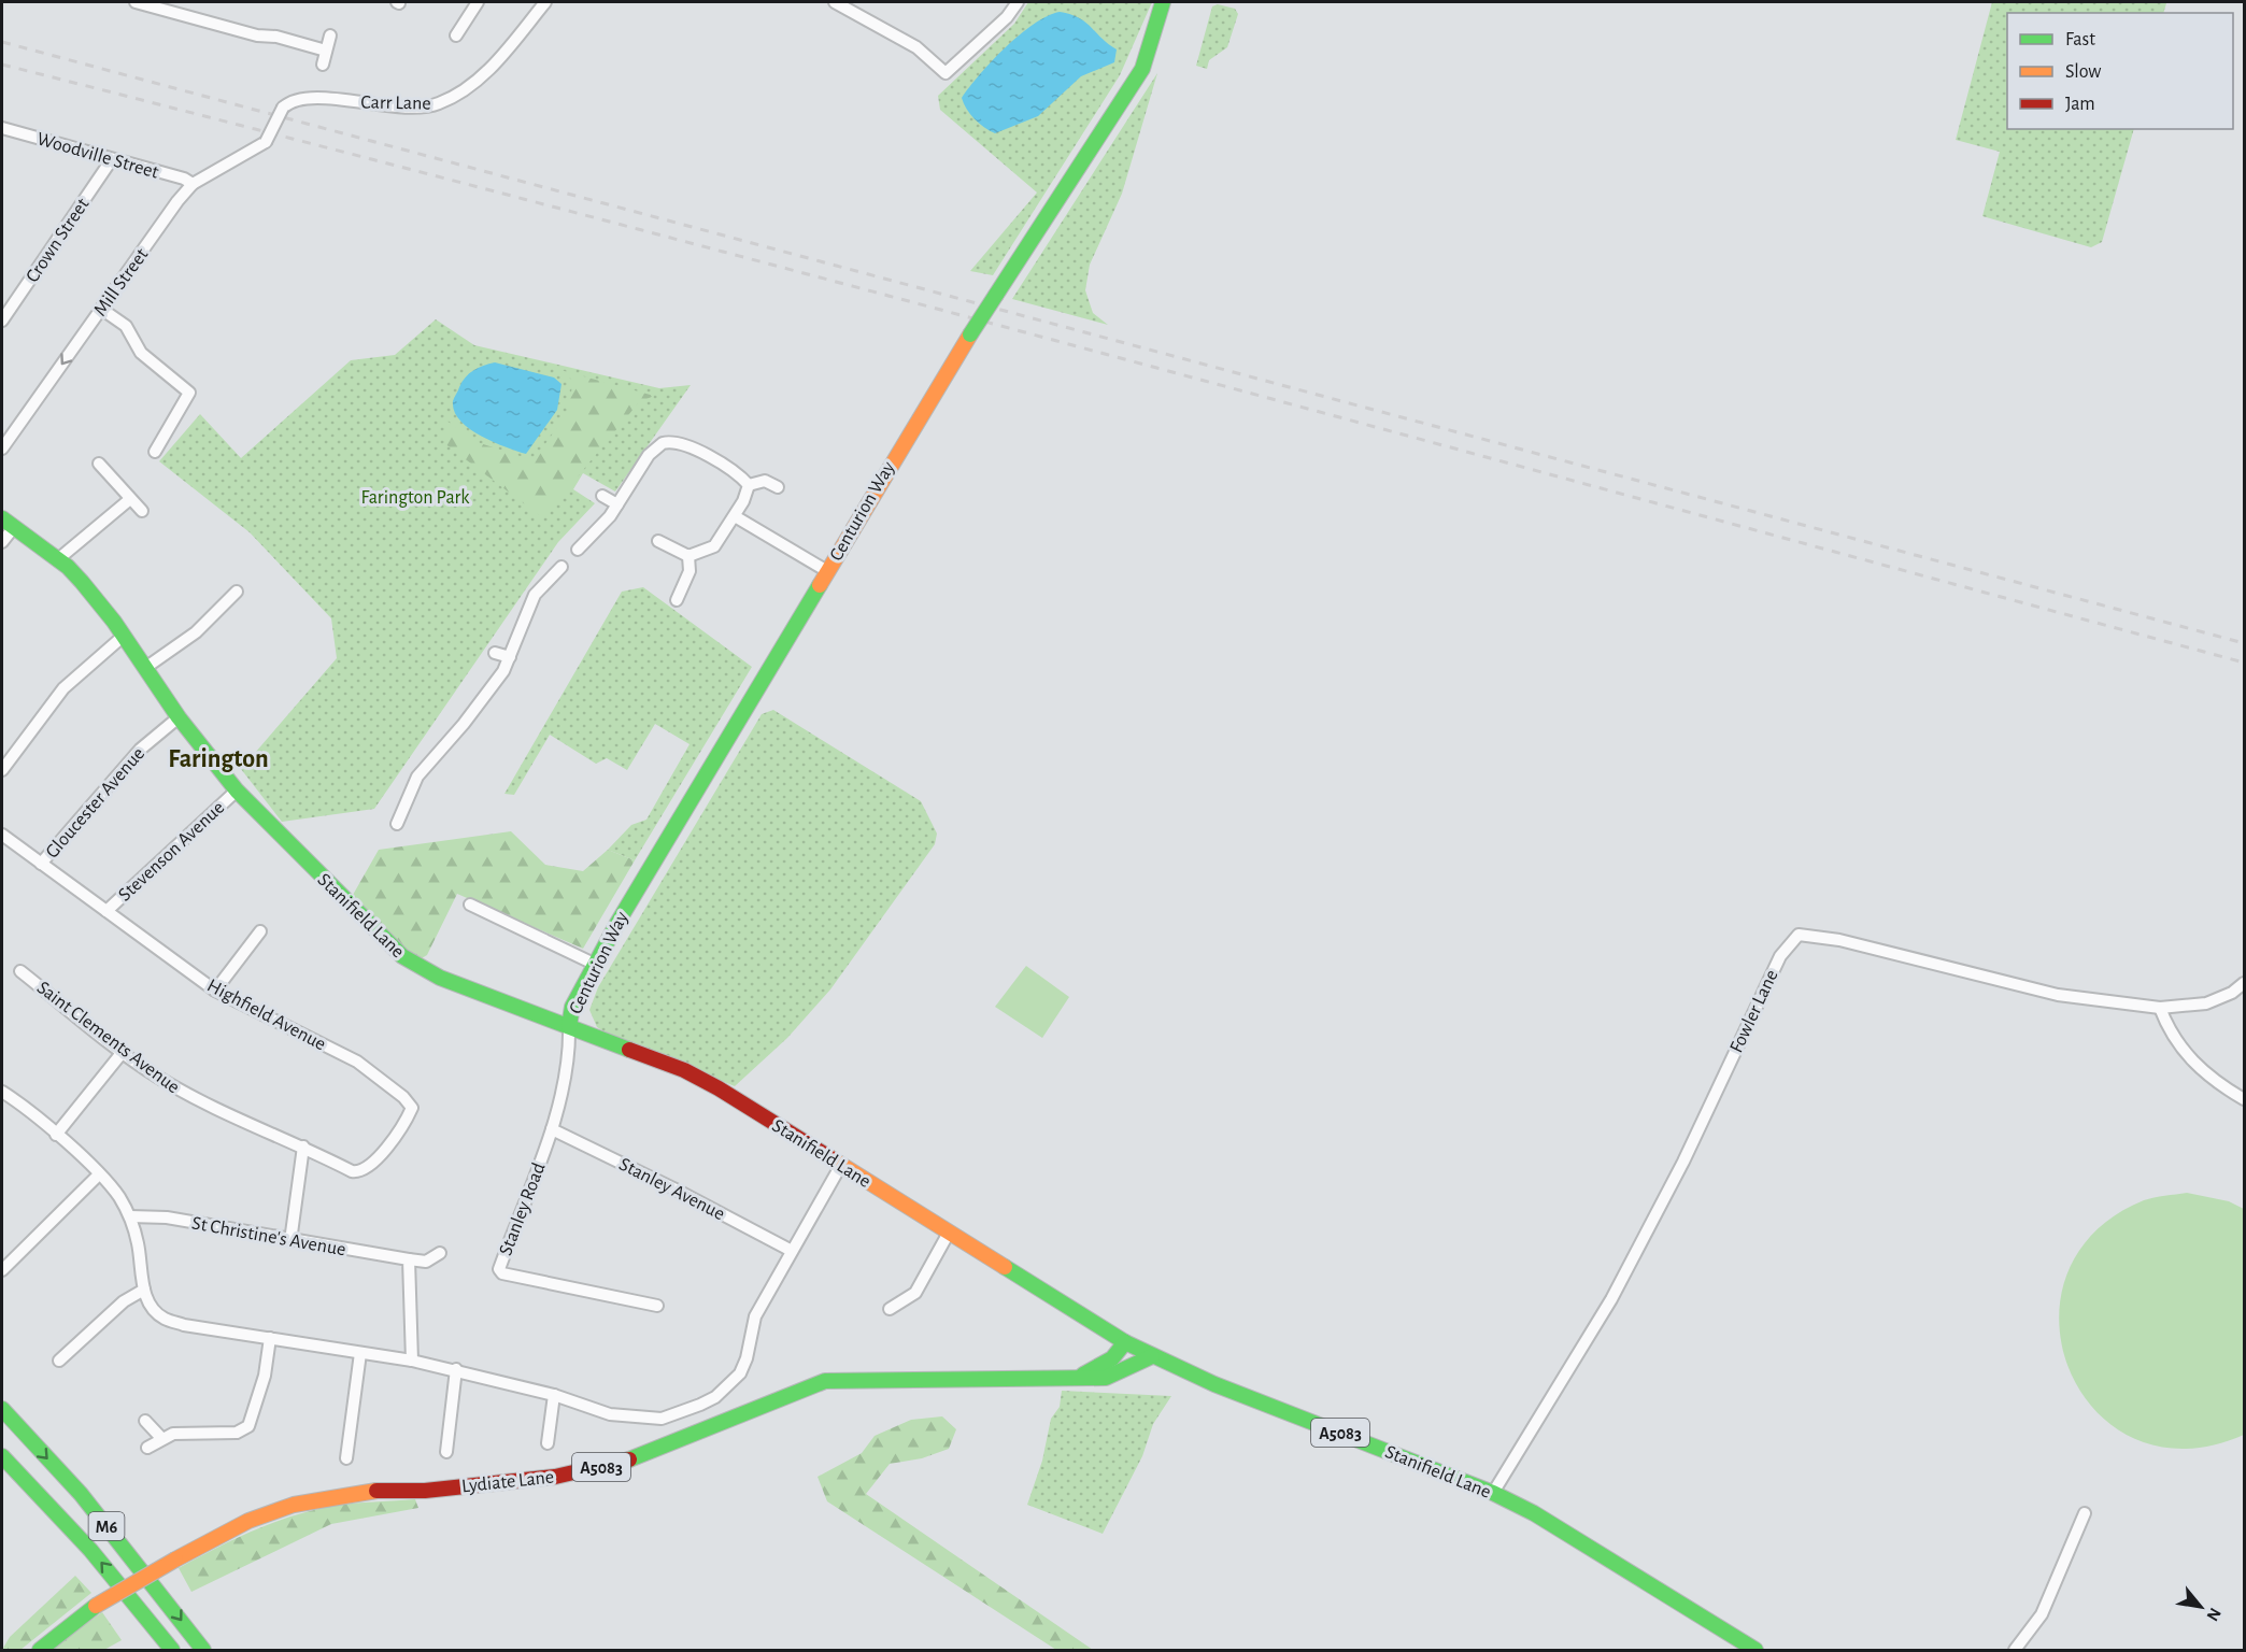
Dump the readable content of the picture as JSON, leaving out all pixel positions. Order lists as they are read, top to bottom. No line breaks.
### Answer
{"streets":{"main road":["Centurion Way","Stanifield Lane","A5083","Lydiate Lane","M6"],"street":["Carr Lane","Woodville Street","Crown Street","Mill Street","Gloucester Avenue","Stevenson Avenue","Fowler Lane","Highfield Avenue","Saint Clements Avenue","Stanley Avenue","Stanley Road","St Christine's Avenue"]},"crossings":[["Carr Lane","Mill Street"],["Woodville Street","Crown Street"],["Woodville Street","Mill Street"],["Centurion Way","Stanifield Lane"],["Centurion Way","Stanley Road"],["Gloucester Avenue","Stanifield Lane"],["Gloucester Avenue","Highfield Avenue"],["Stevenson Avenue","Stanifield Lane"],["Stevenson Avenue","Highfield Avenue"],["Stanifield Lane","Fowler Lane"],["Stanifield Lane","Stanley Road"],["Stanifield Lane","Lydiate Lane"],["Highfield Avenue","Saint Clements Avenue"],["Stanley Avenue","Stanley Road"]],"one_way":["Mill Street"],"districts":["Farington"],"parks":["Farington Park"],"legend":["Fast","Slow","Jam"],"north":"bottom right"}
